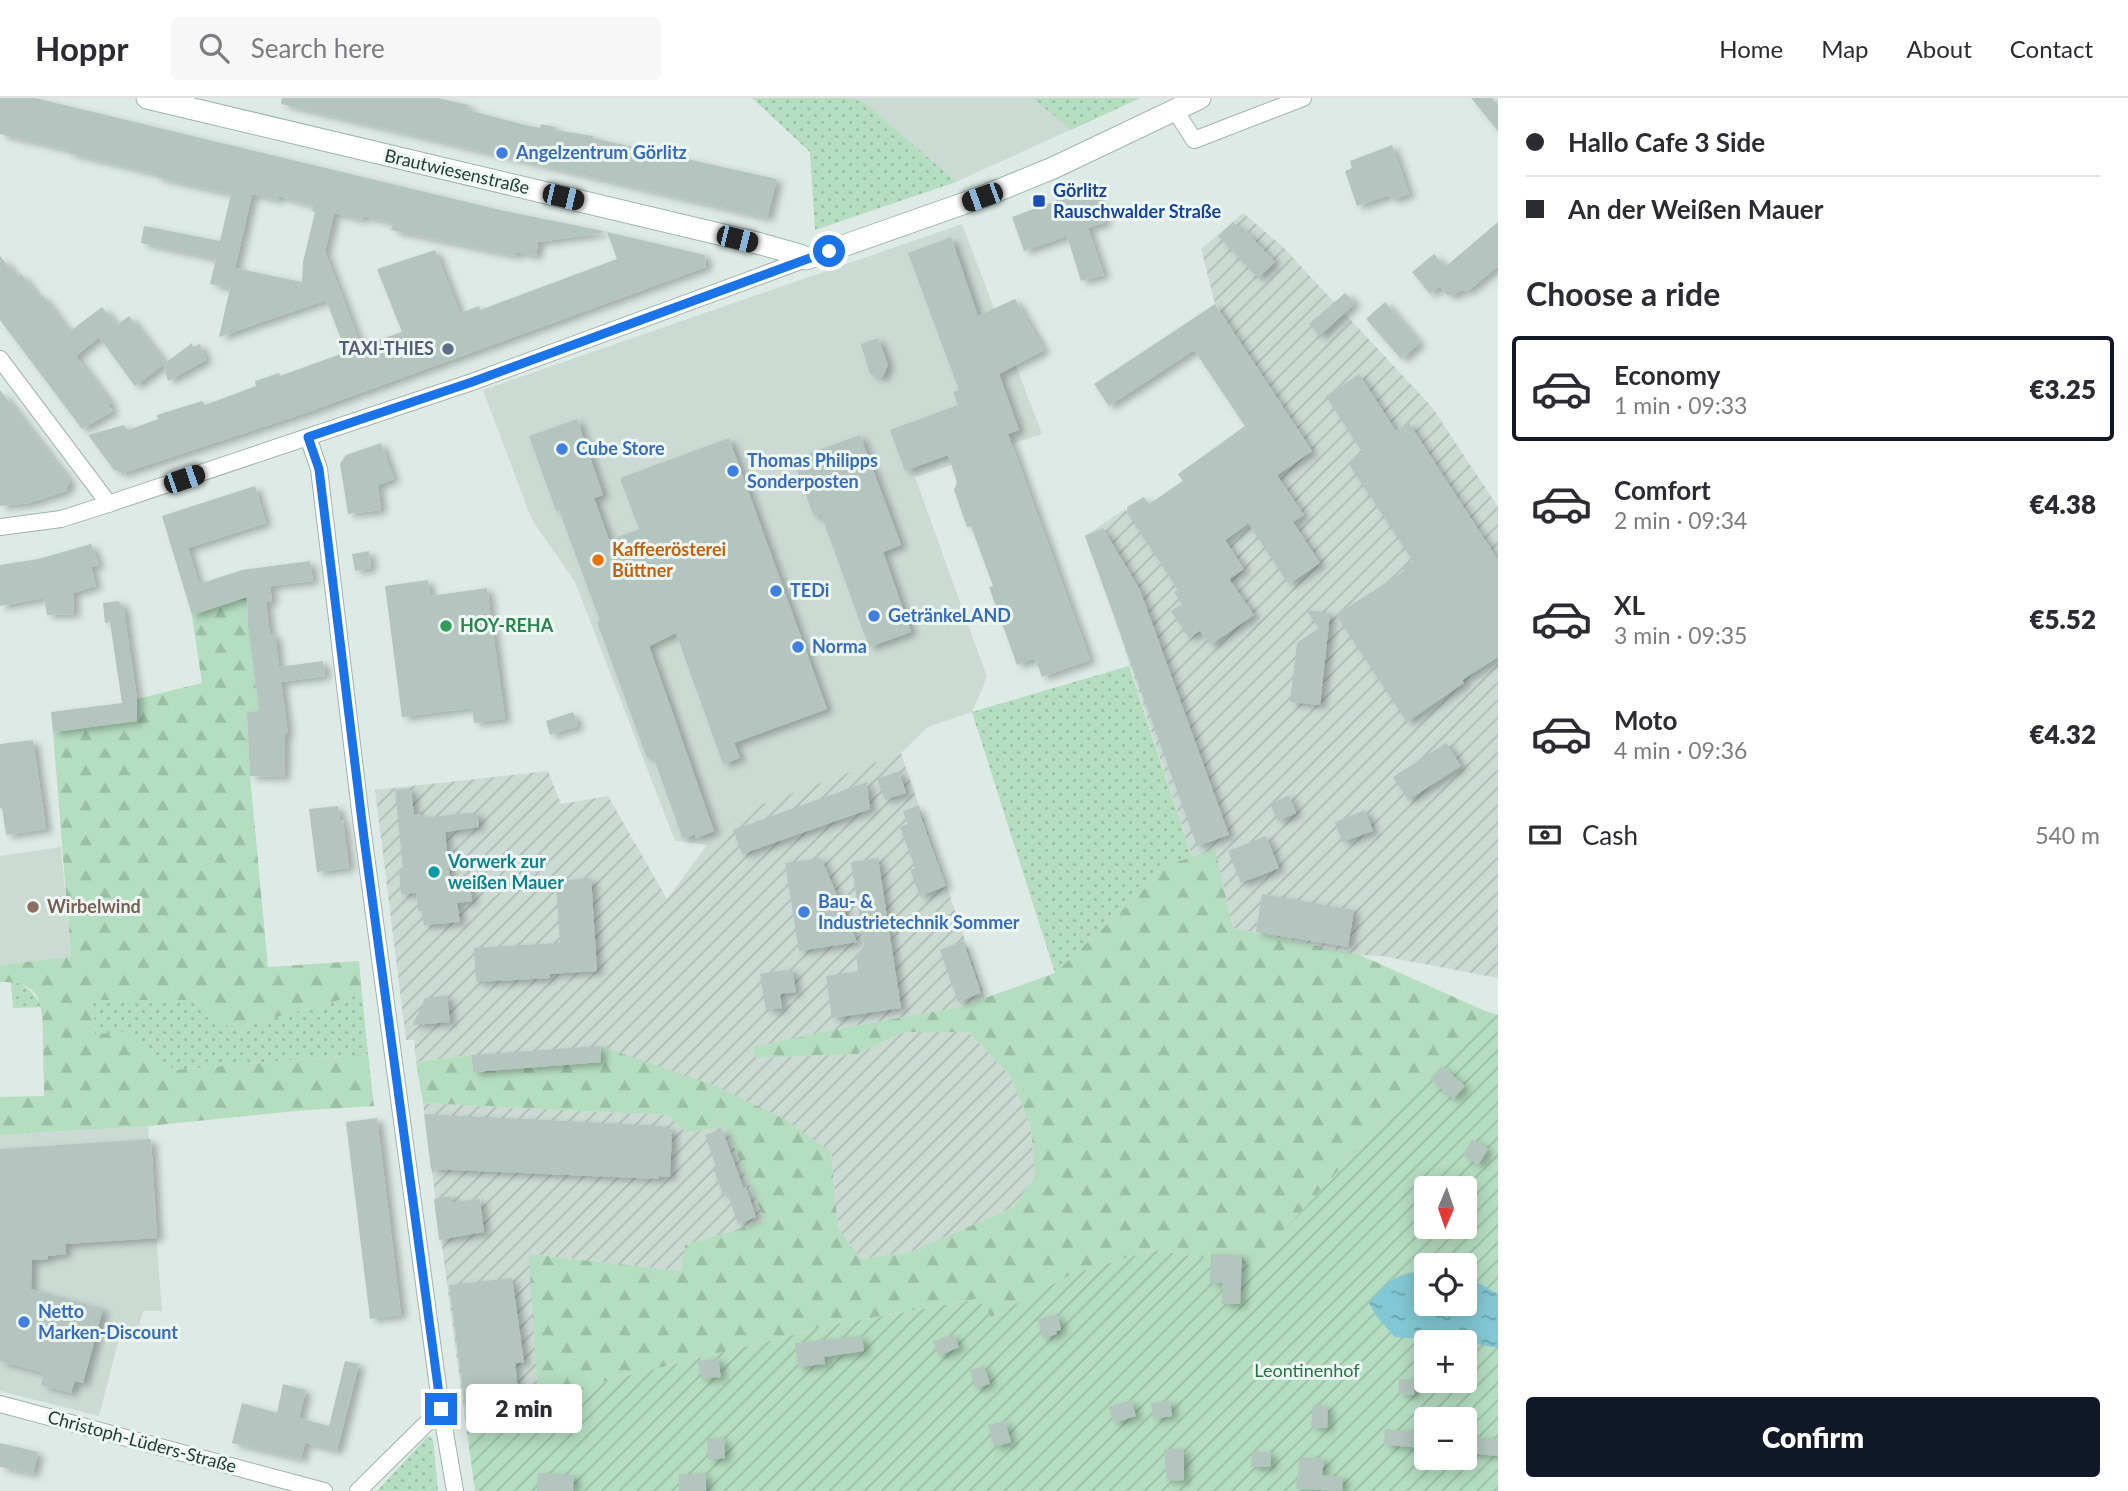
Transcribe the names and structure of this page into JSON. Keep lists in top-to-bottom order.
{
  "streets": {
    "main road": ["Brautwiesenstraße"],
    "street": ["Christoph-Lüders-Straße"]
  },
  "parks": ["Leontinenhof"],
  "places": {
    "other": [
      "Angelzentrum Görlitz",
      "TAXI-THIES",
      "Cube Store",
      "Thomas Philipps Sonderposten",
      "Kaffeerösterei Büttner",
      "TEDi",
      "GetränkeLAND",
      "HOY-REHA",
      "Norma",
      "Vorwerk zur weißen Mauer",
      "Wirbelwind",
      "Bau- & Industrietechnik Sommer",
      "Netto Marken-Discount"
    ],
    "transit": ["Görlitz Rauschwalder Straße"]
  },
  "north": "bottom",
  "page": {
    "header": "Hoppr",
    "search": "Search here",
    "nav": [
      "Home",
      "Map",
      "About",
      "Contact"
    ],
    "banner": ["Hallo Cafe 3 Side", "An der Weißen Mauer"],
    "heading": "Choose a ride",
    "list": [
      {
        "name": "Economy",
        "note": "1 min · 09:33",
        "value": "€3.25"
      },
      {
        "name": "Comfort",
        "note": "2 min · 09:34",
        "value": "€4.38"
      },
      {
        "name": "XL",
        "note": "3 min · 09:35",
        "value": "€5.52"
      },
      {
        "name": "Moto",
        "note": "4 min · 09:36",
        "value": "€4.32"
      }
    ],
    "pay": ["Cash", "540 m"],
    "map_buttons": ["+", "−"],
    "buttons": "Confirm",
    "bubble": "2 min"
  }
}
